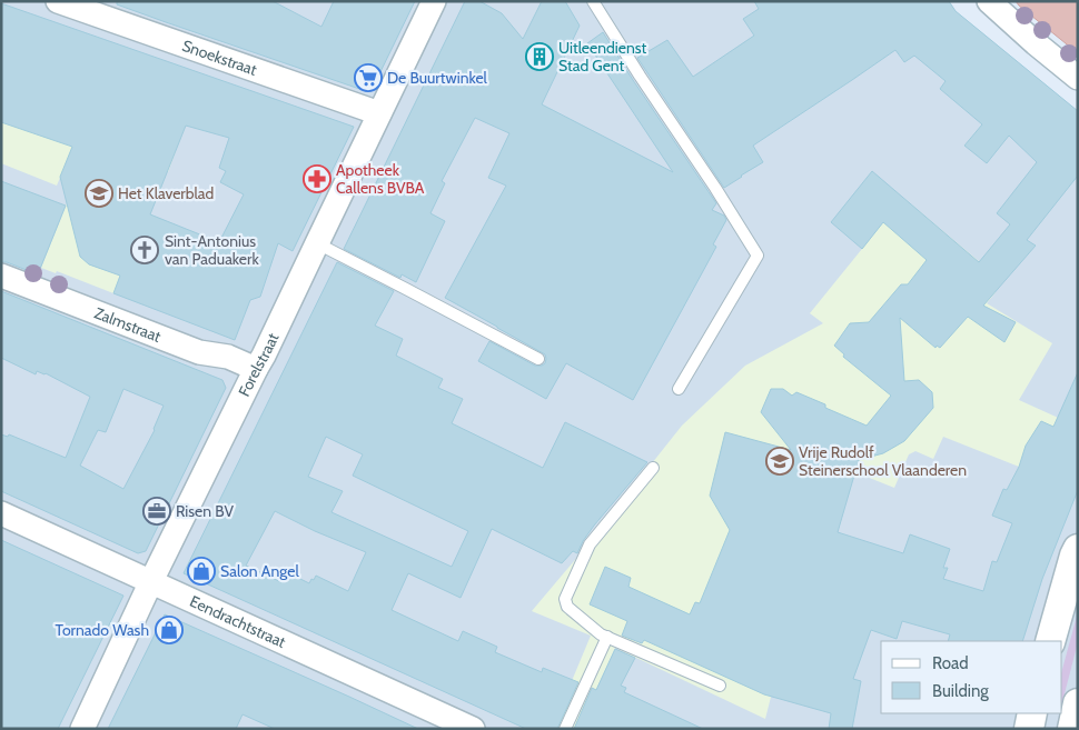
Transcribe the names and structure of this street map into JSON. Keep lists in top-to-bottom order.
{
  "streets": {
    "street": [
      "Snoekstraat",
      "Zalmstraat",
      "Forelstraat",
      "Eendrachtstraat"
    ]
  },
  "crossings": [
    ["Snoekstraat", "Forelstraat"],
    ["Zalmstraat", "Forelstraat"],
    ["Forelstraat", "Eendrachtstraat"]
  ],
  "places": {
    "building": ["Uitleendienst Stad Gent"],
    "supermarket": ["De Buurtwinkel"],
    "pharmacy": ["Apotheek Callens BVBA"],
    "school or university": ["Het Klaverblad", "Vrije Rudolf Steinerschool Vlaanderen"],
    "church": ["Sint-Antonius van Paduakerk"],
    "office": ["Risen BV"],
    "shop": ["Salon Angel", "Tornado Wash"]
  },
  "legend": ["Road", "Building"]
}
